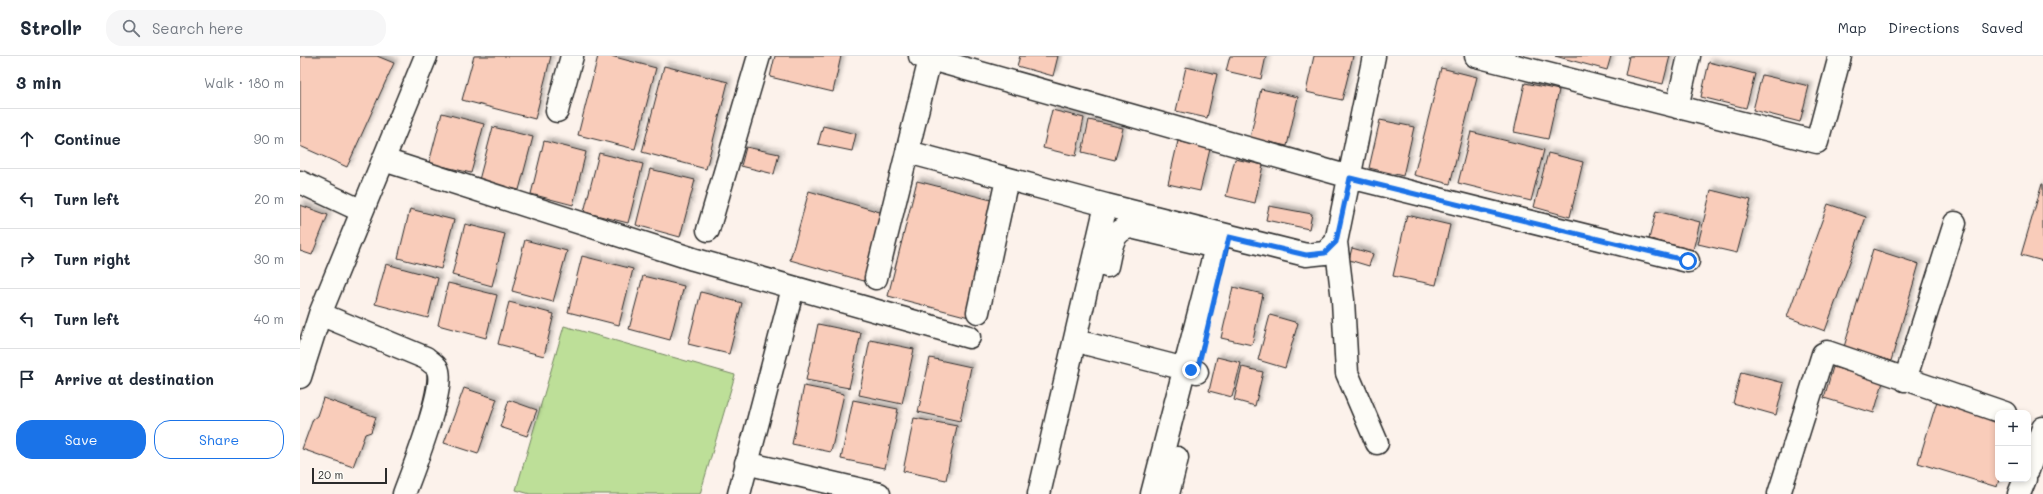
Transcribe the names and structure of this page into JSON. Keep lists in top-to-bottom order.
{
  "scale_bar": "20 m",
  "page": {
    "header": "Strollr",
    "search": "Search here",
    "nav": ["Map", "Directions", "Saved"],
    "heading": ["3 min", "Walk · 180 m"],
    "list": [
      ["Continue", "90 m"],
      ["Turn left", "20 m"],
      ["Turn right", "30 m"],
      ["Turn left", "40 m"],
      "Arrive at destination"
    ],
    "buttons": ["Save", "Share"],
    "map_buttons": ["+", "−"],
    "scale": "20 m"
  }
}
